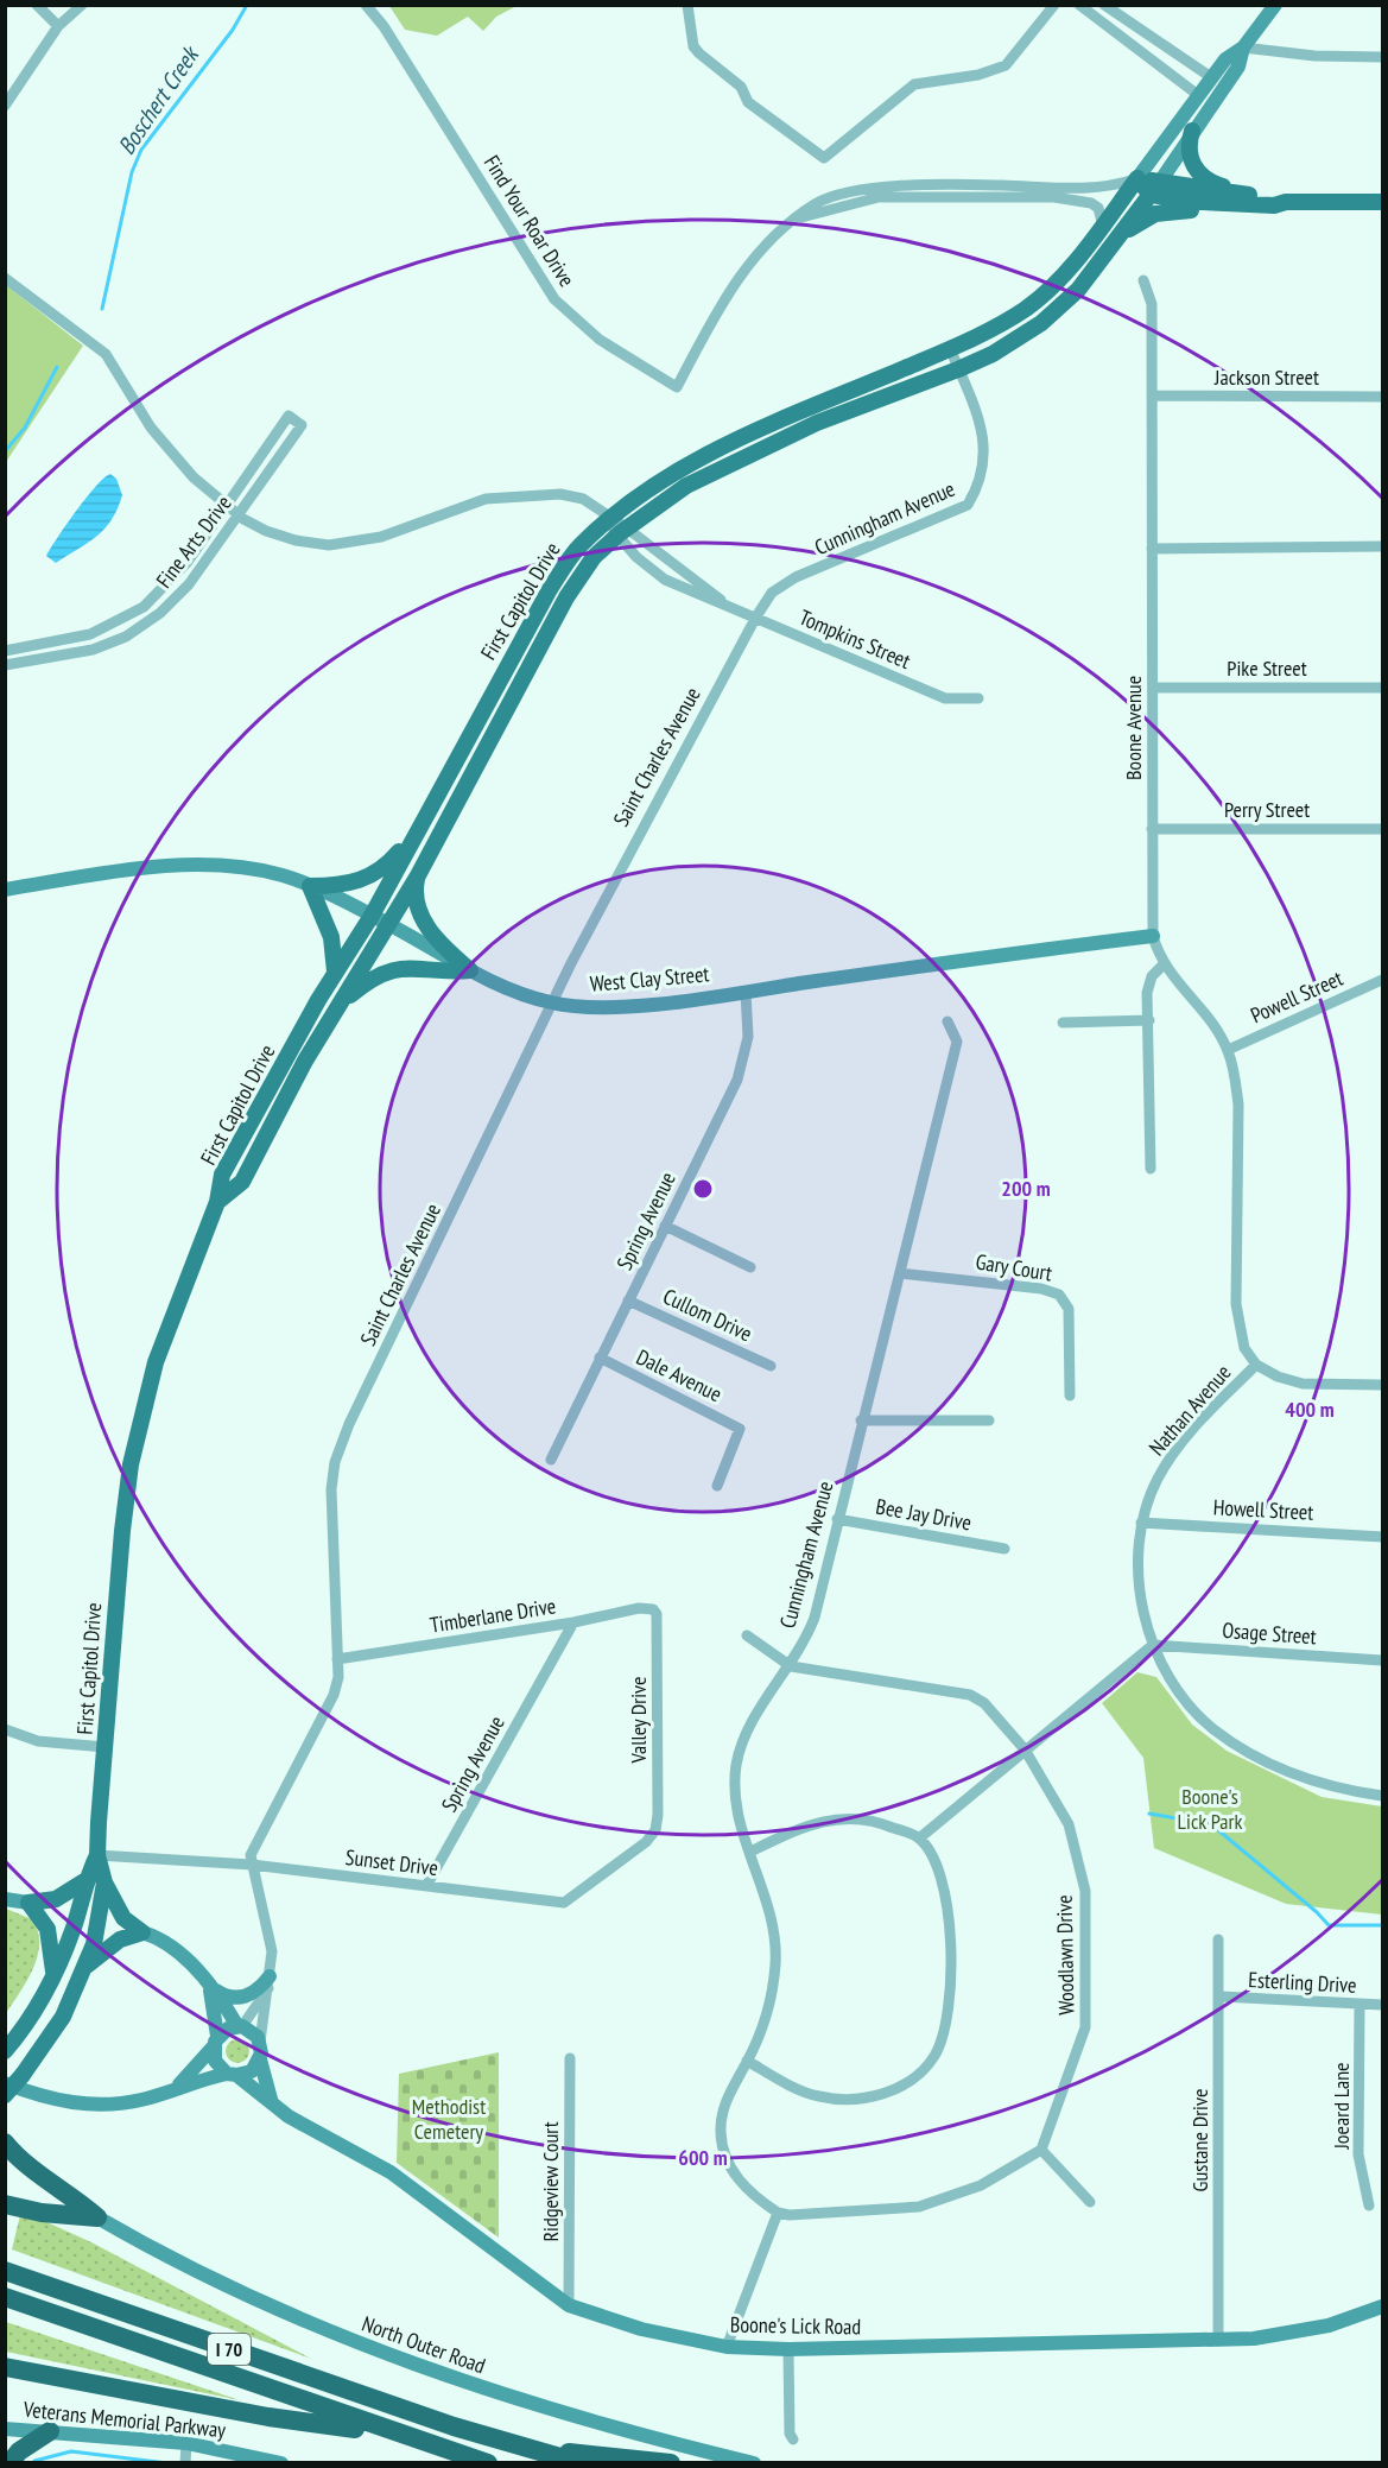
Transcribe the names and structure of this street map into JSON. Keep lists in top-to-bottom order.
{
  "streets": {
    "highway": ["I 70"],
    "main road": ["First Capitol Drive"],
    "street": [
      "Find Your Roar Drive",
      "Jackson Street",
      "Cunningham Avenue",
      "Fine Arts Drive",
      "Tompkins Street",
      "Pike Street",
      "Boone Avenue",
      "Saint Charles Avenue",
      "Perry Street",
      "West Clay Street",
      "Powell Street",
      "Spring Avenue",
      "Gary Court",
      "Cullom Drive",
      "Dale Avenue",
      "Nathan Avenue",
      "Howell Street",
      "Bee Jay Drive",
      "Timberlane Drive",
      "Osage Street",
      "Valley Drive",
      "Sunset Drive",
      "Woodlawn Drive",
      "Esterling Drive",
      "Joeard Lane",
      "Gustane Drive",
      "Ridgeview Court",
      "Boone's Lick Road",
      "North Outer Road",
      "Veterans Memorial Parkway"
    ]
  },
  "crossings": [
    ["Find Your Roar Drive", "First Capitol Drive"],
    ["Jackson Street", "Boone Avenue"],
    ["Cunningham Avenue", "First Capitol Drive"],
    ["Cunningham Avenue", "Tompkins Street"],
    ["Cunningham Avenue", "Saint Charles Avenue"],
    ["Cunningham Avenue", "Gary Court"],
    ["Cunningham Avenue", "Bee Jay Drive"],
    ["Cunningham Avenue", "Woodlawn Drive"],
    ["First Capitol Drive", "Tompkins Street"],
    ["First Capitol Drive", "West Clay Street"],
    ["First Capitol Drive", "Sunset Drive"],
    ["Tompkins Street", "Saint Charles Avenue"],
    ["Pike Street", "Boone Avenue"],
    ["Boone Avenue", "Perry Street"],
    ["Boone Avenue", "West Clay Street"],
    ["Boone Avenue", "Nathan Avenue"],
    ["Saint Charles Avenue", "West Clay Street"],
    ["Saint Charles Avenue", "Timberlane Drive"],
    ["Saint Charles Avenue", "Sunset Drive"],
    ["Saint Charles Avenue", "Boone's Lick Road"],
    ["West Clay Street", "Spring Avenue"],
    ["Powell Street", "Nathan Avenue"],
    ["Spring Avenue", "Cullom Drive"],
    ["Spring Avenue", "Dale Avenue"],
    ["Spring Avenue", "Timberlane Drive"],
    ["Spring Avenue", "Sunset Drive"],
    ["Nathan Avenue", "Howell Street"],
    ["Nathan Avenue", "Osage Street"],
    ["Timberlane Drive", "Valley Drive"],
    ["Valley Drive", "Sunset Drive"],
    ["Esterling Drive", "Joeard Lane"],
    ["Esterling Drive", "Gustane Drive"],
    ["Gustane Drive", "Boone's Lick Road"],
    ["Ridgeview Court", "Boone's Lick Road"]
  ],
  "water": ["Boschert Creek"],
  "parks": ["Boone's Lick Park", "Methodist Cemetery"],
  "rings": ["200 m", "400 m", "600 m"]
}
